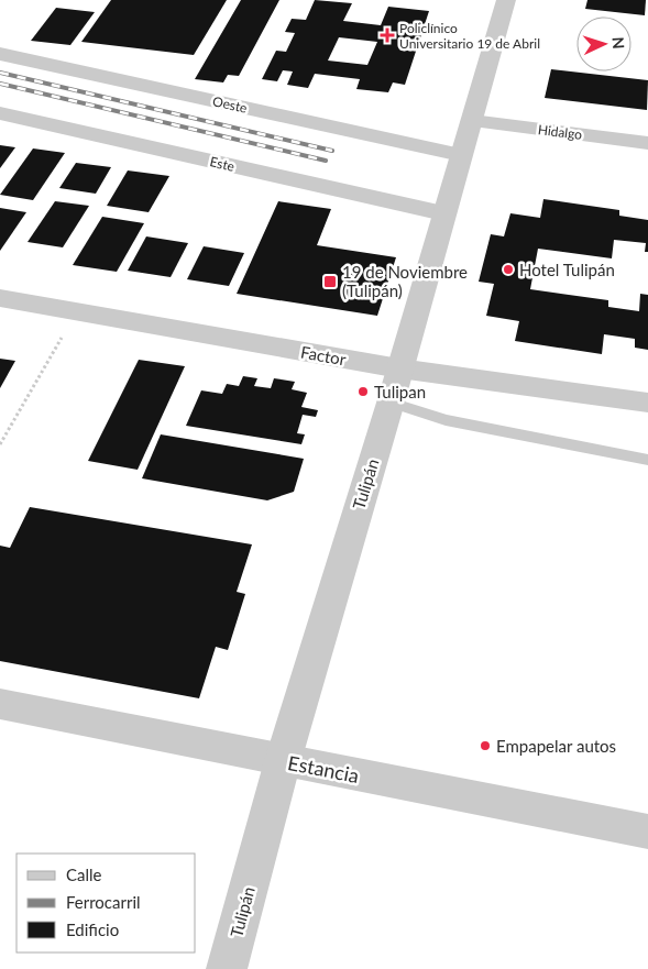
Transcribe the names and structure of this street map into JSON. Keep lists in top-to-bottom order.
{
  "streets": {
    "street": [
      "Oeste",
      "Hidalgo",
      "Este",
      "Factor",
      "Tulipán",
      "Estancia"
    ]
  },
  "crossings": [
    ["Oeste", "Tulipán"],
    ["Hidalgo", "Tulipán"],
    ["Este", "Tulipán"],
    ["Factor", "Tulipán"],
    ["Tulipán", "Estancia"]
  ],
  "places": {
    "health": ["Policlínico Universitario 19 de Abril"],
    "other": ["Hotel Tulipán", "Tulipan", "Empapelar autos"],
    "transit": ["19 de Noviembre (Tulipán)"]
  },
  "legend": ["Calle", "Ferrocarril", "Edificio"],
  "north": "right"
}
